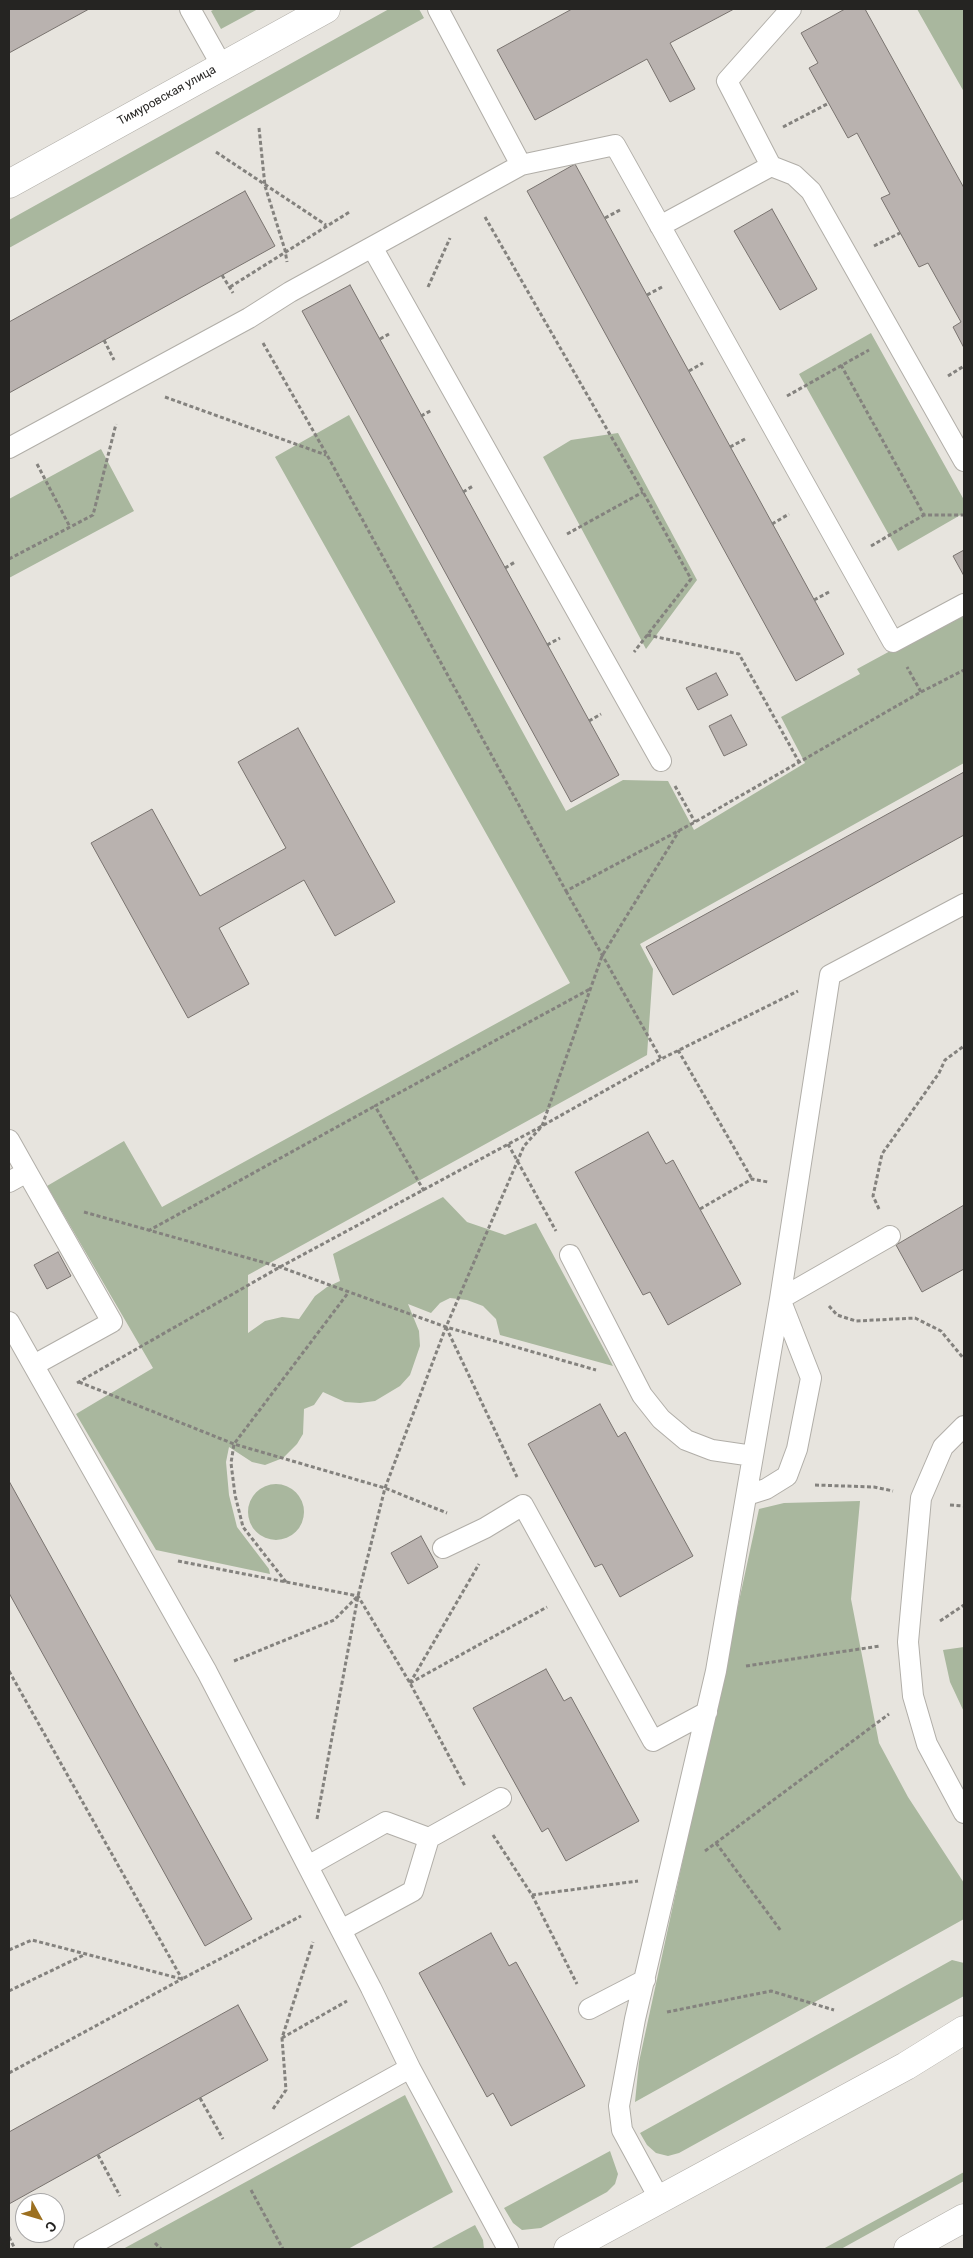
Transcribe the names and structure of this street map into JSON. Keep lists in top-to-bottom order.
{
  "streets": {
    "street": ["Тимуровская улица"]
  },
  "north": "bottom right"
}
